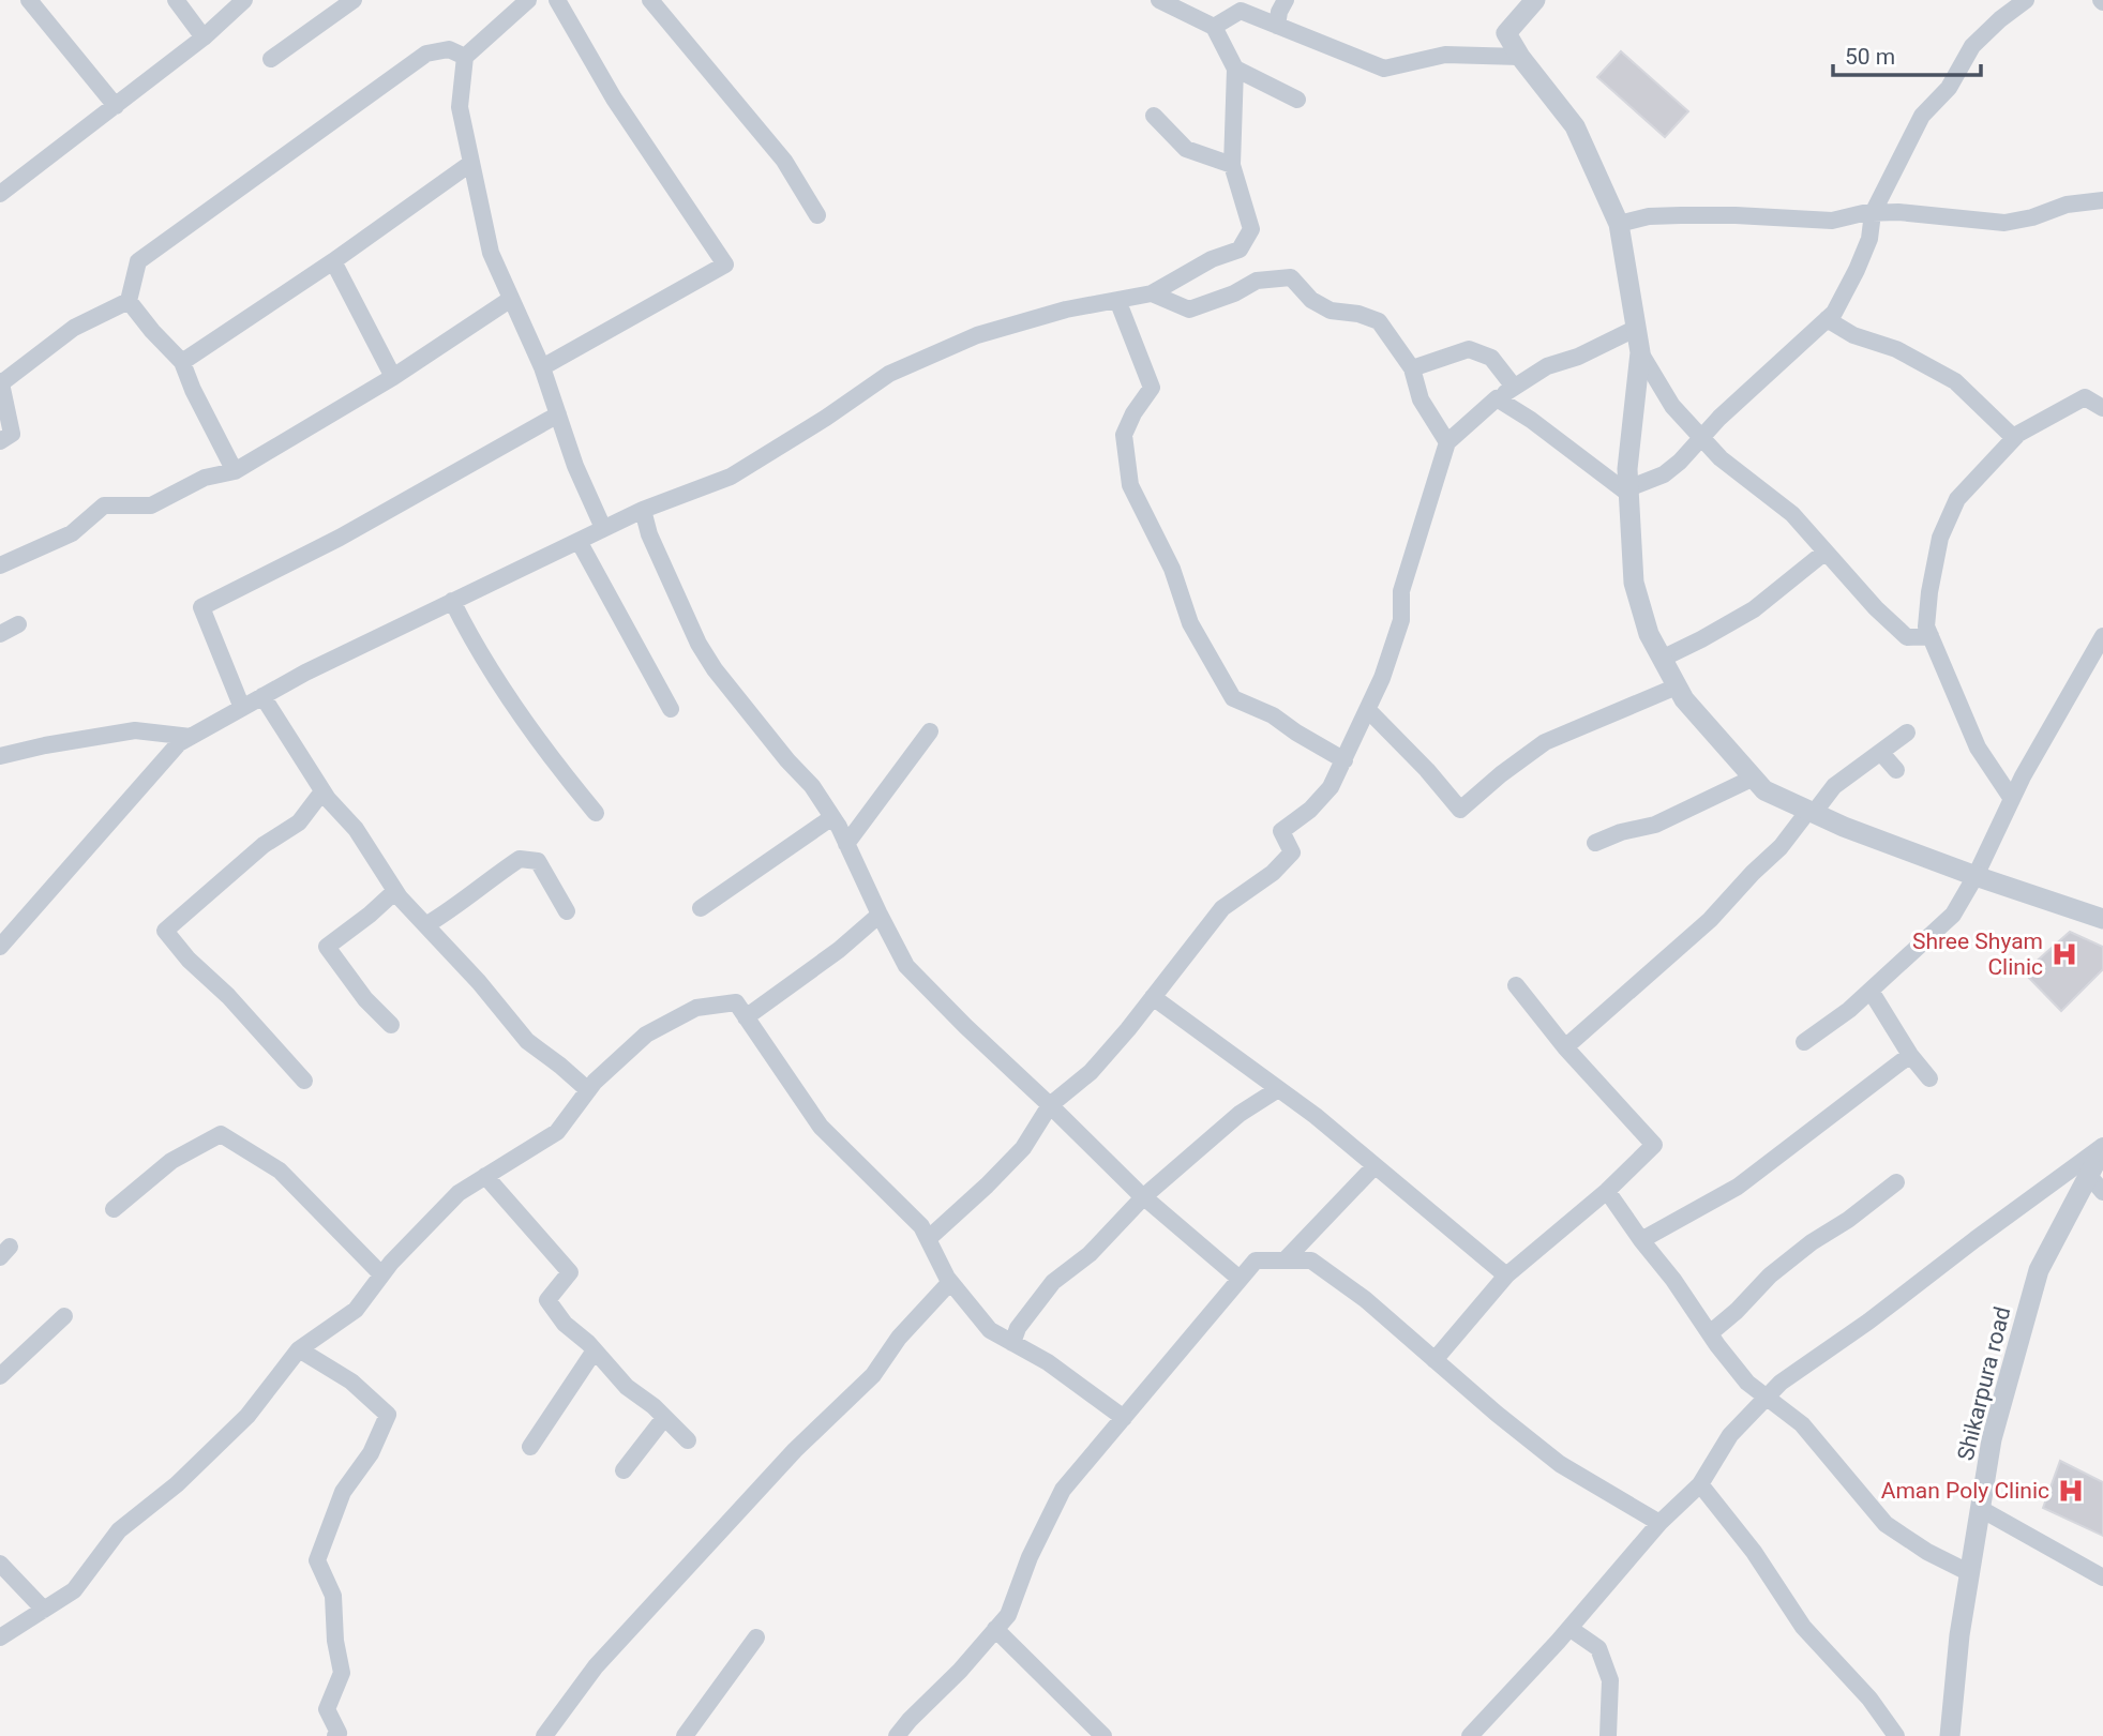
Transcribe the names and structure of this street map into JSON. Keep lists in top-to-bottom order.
{
  "streets": {
    "street": ["Shikarpura road"]
  },
  "places": {
    "hospital": ["Shree Shyam Clinic", "Aman Poly Clinic"]
  },
  "scale_bar": "50 m"
}
